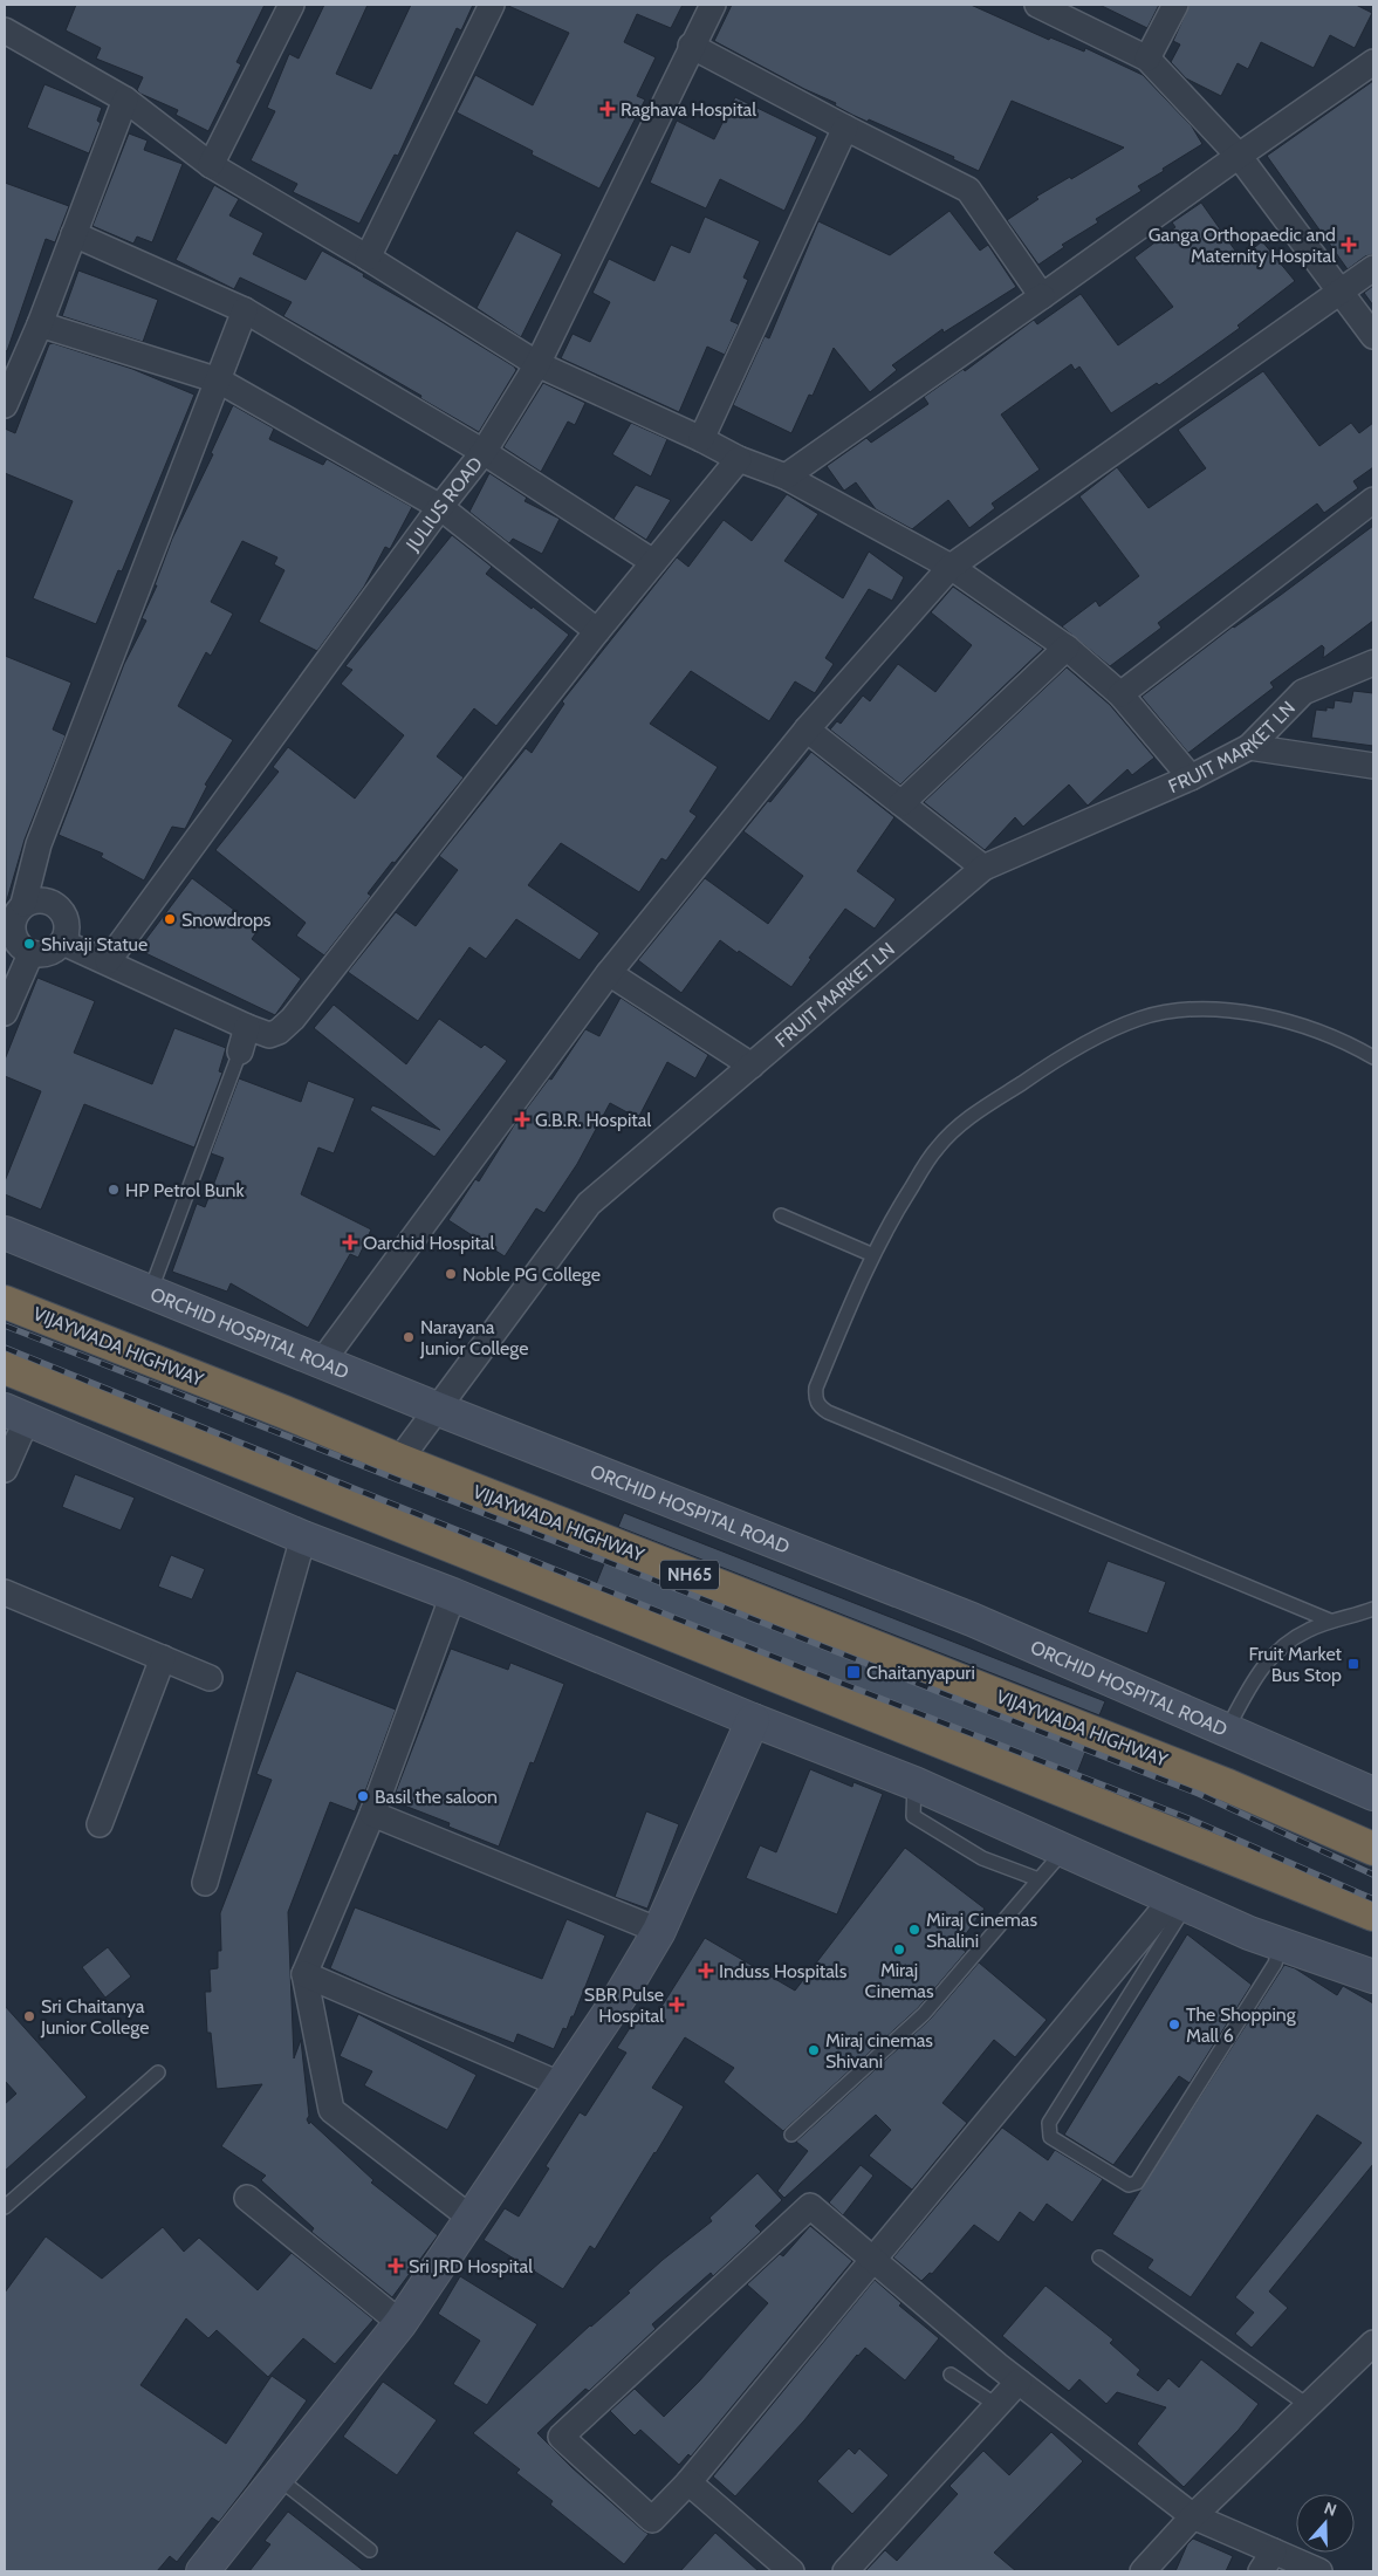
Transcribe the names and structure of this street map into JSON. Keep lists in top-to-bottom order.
{
  "streets": {
    "highway": ["VIJAYWADA HIGHWAY", "NH65"],
    "street": ["JULIUS ROAD", "FRUIT MARKET LN", "ORCHID HOSPITAL ROAD"]
  },
  "crossings": [
    ["FRUIT MARKET LN", "ORCHID HOSPITAL ROAD"],
    ["FRUIT MARKET LN", "VIJAYWADA HIGHWAY"]
  ],
  "places": {
    "health": [
      "Raghava Hospital",
      "Ganga Orthopaedic and Maternity Hospital",
      "G.B.R. Hospital",
      "Oarchid Hospital",
      "Induss Hospitals",
      "SBR Pulse Hospital",
      "Sri JRD Hospital"
    ],
    "other": [
      "Snowdrops",
      "Shivaji Statue",
      "HP Petrol Bunk",
      "Noble PG College",
      "Narayana Junior College",
      "Basil the saloon",
      "Miraj Cinemas Shalini",
      "Miraj Cinemas",
      "Sri Chaitanya Junior College",
      "The Shopping Mall 6",
      "Miraj cinemas Shivani"
    ],
    "transit": ["Fruit Market Bus Stop", "Chaitanyapuri"]
  },
  "north": "top"
}
